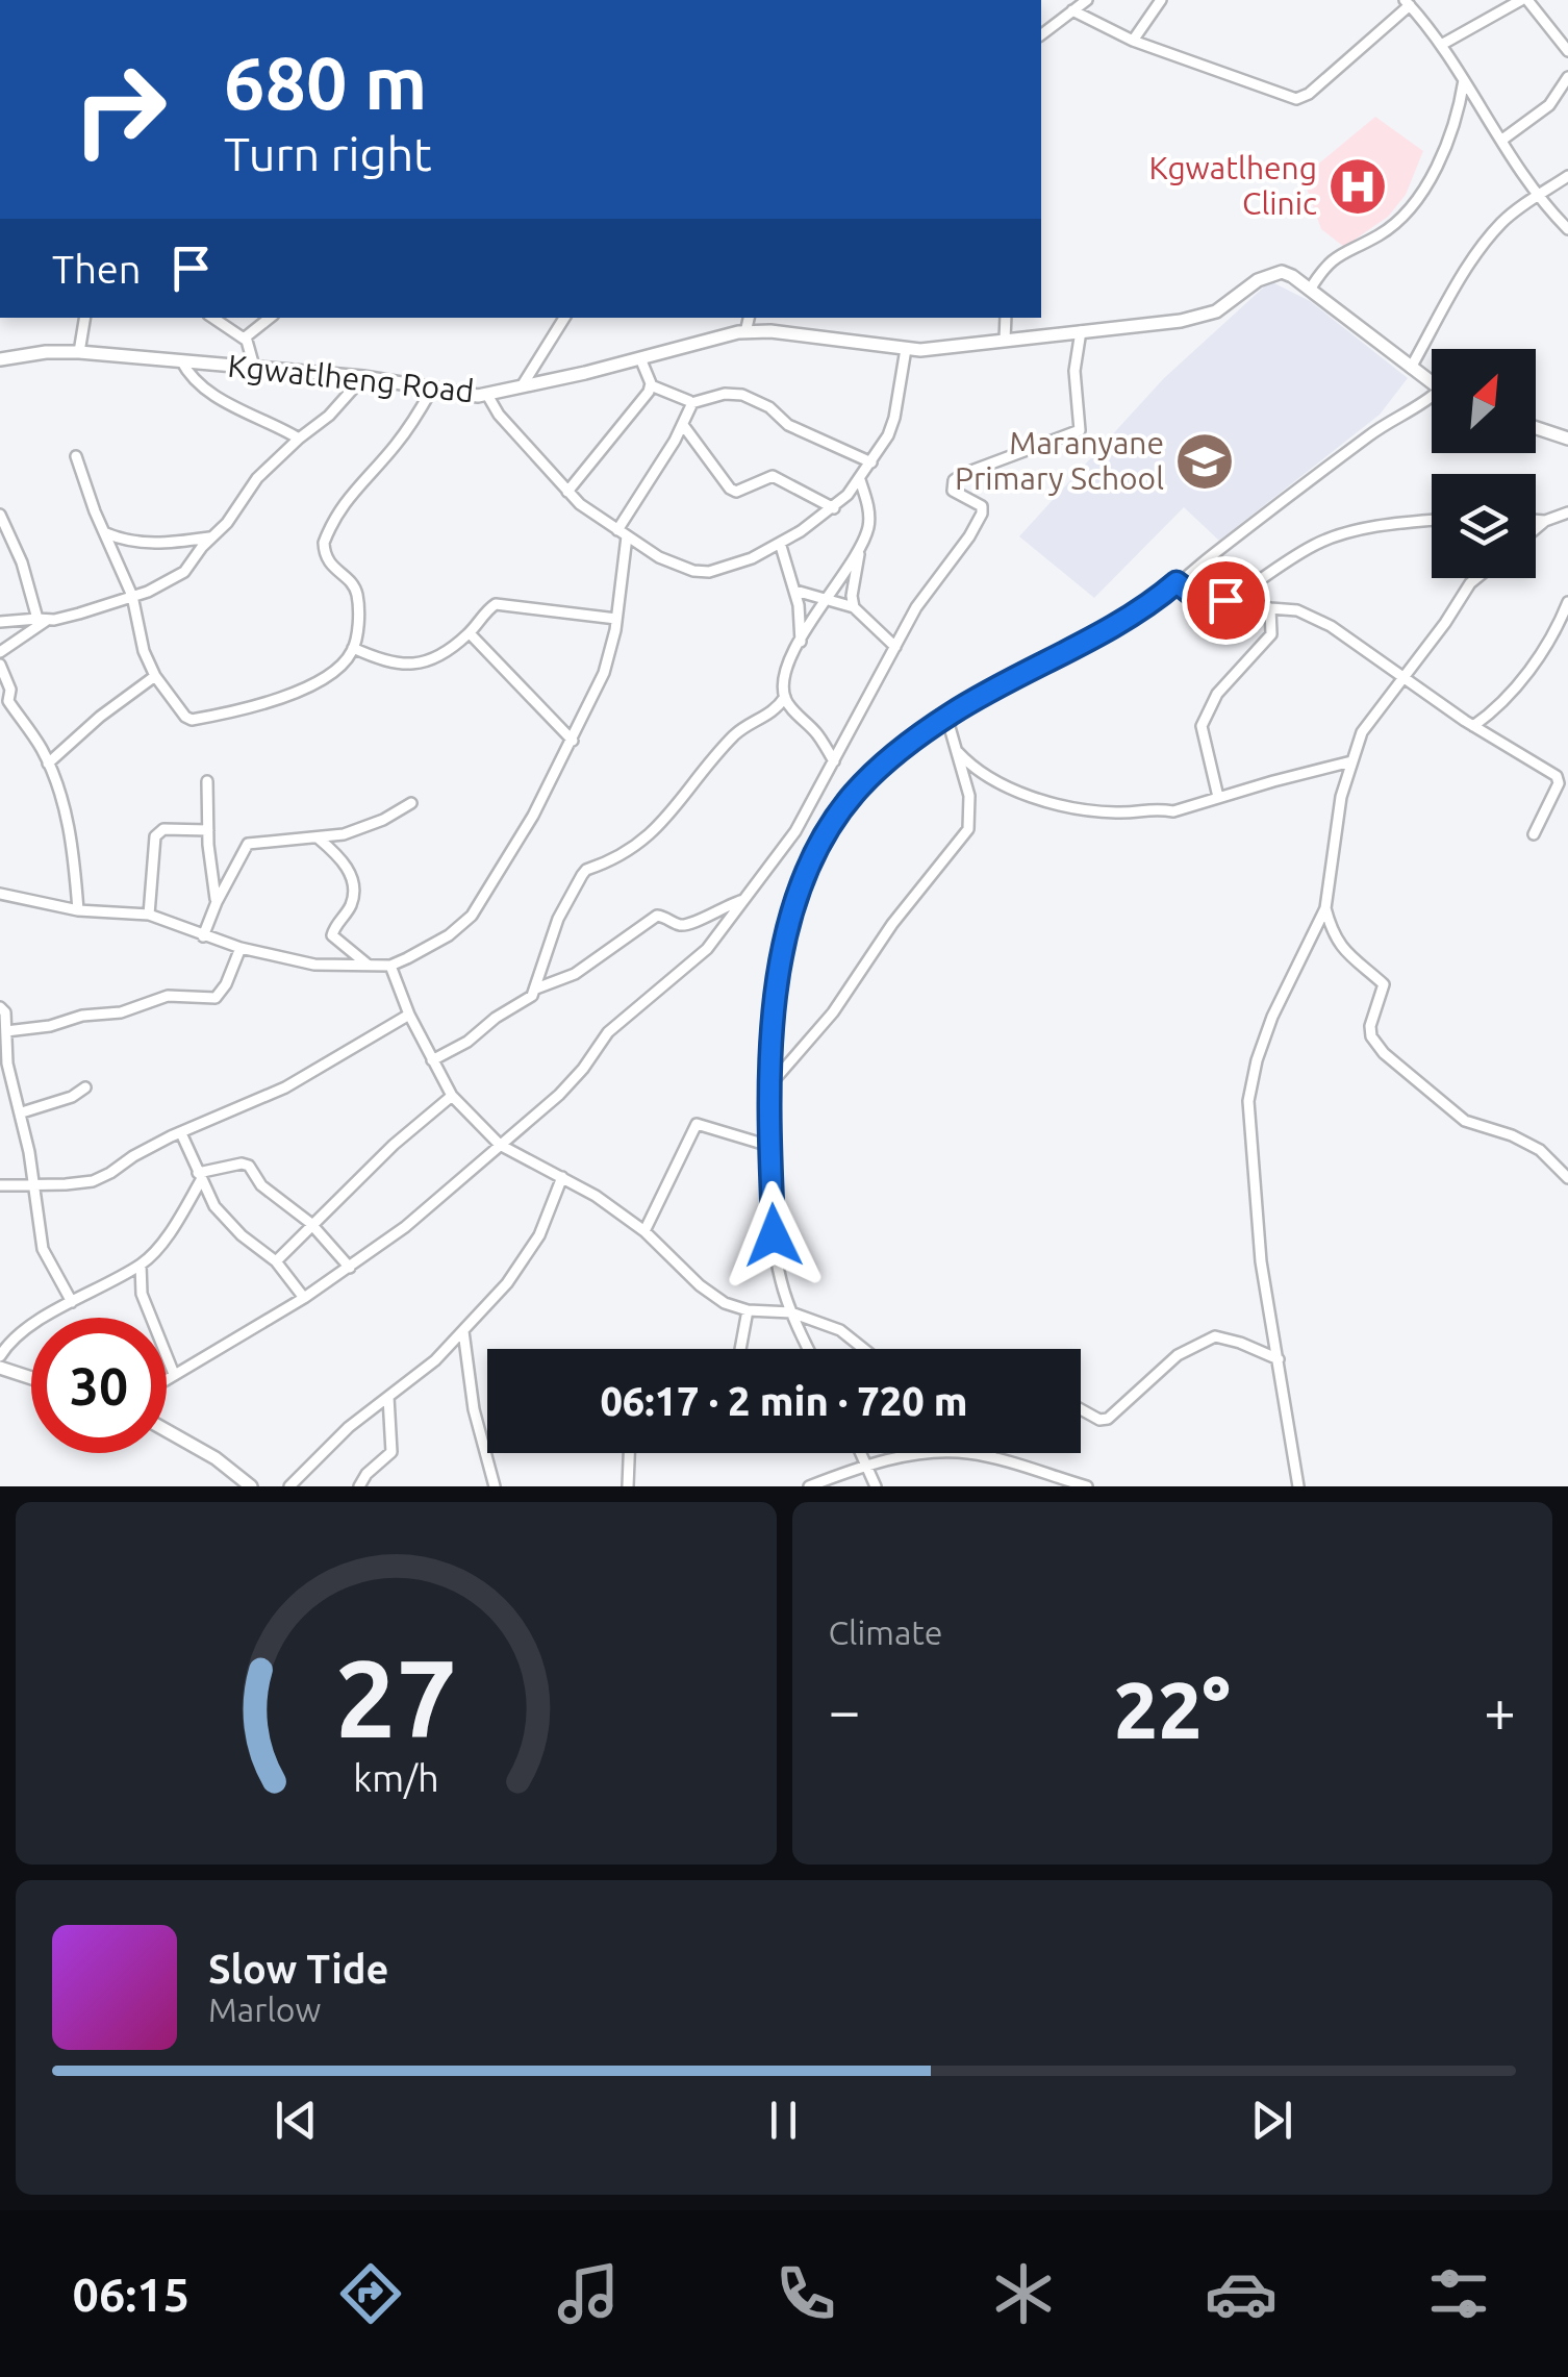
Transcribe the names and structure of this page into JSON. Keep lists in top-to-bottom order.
{
  "streets": {
    "street": ["Kgwatlheng Road"]
  },
  "places": {
    "hospital": ["Kgwatlheng Clinic"],
    "school or university": ["Maranyane Primary School"]
  },
  "north": "top right",
  "page": {
    "turn": ["680 m", "Turn right"],
    "then": "Then",
    "limit": "30",
    "trip": "06:17 · 2 min · 720 m",
    "tile": "Climate",
    "heat": ["−", "22°", "+"],
    "song": ["Slow Tide", "Marlow"],
    "tabs": "06:15",
    "gauge": ["27", "km/h"]
  }
}
